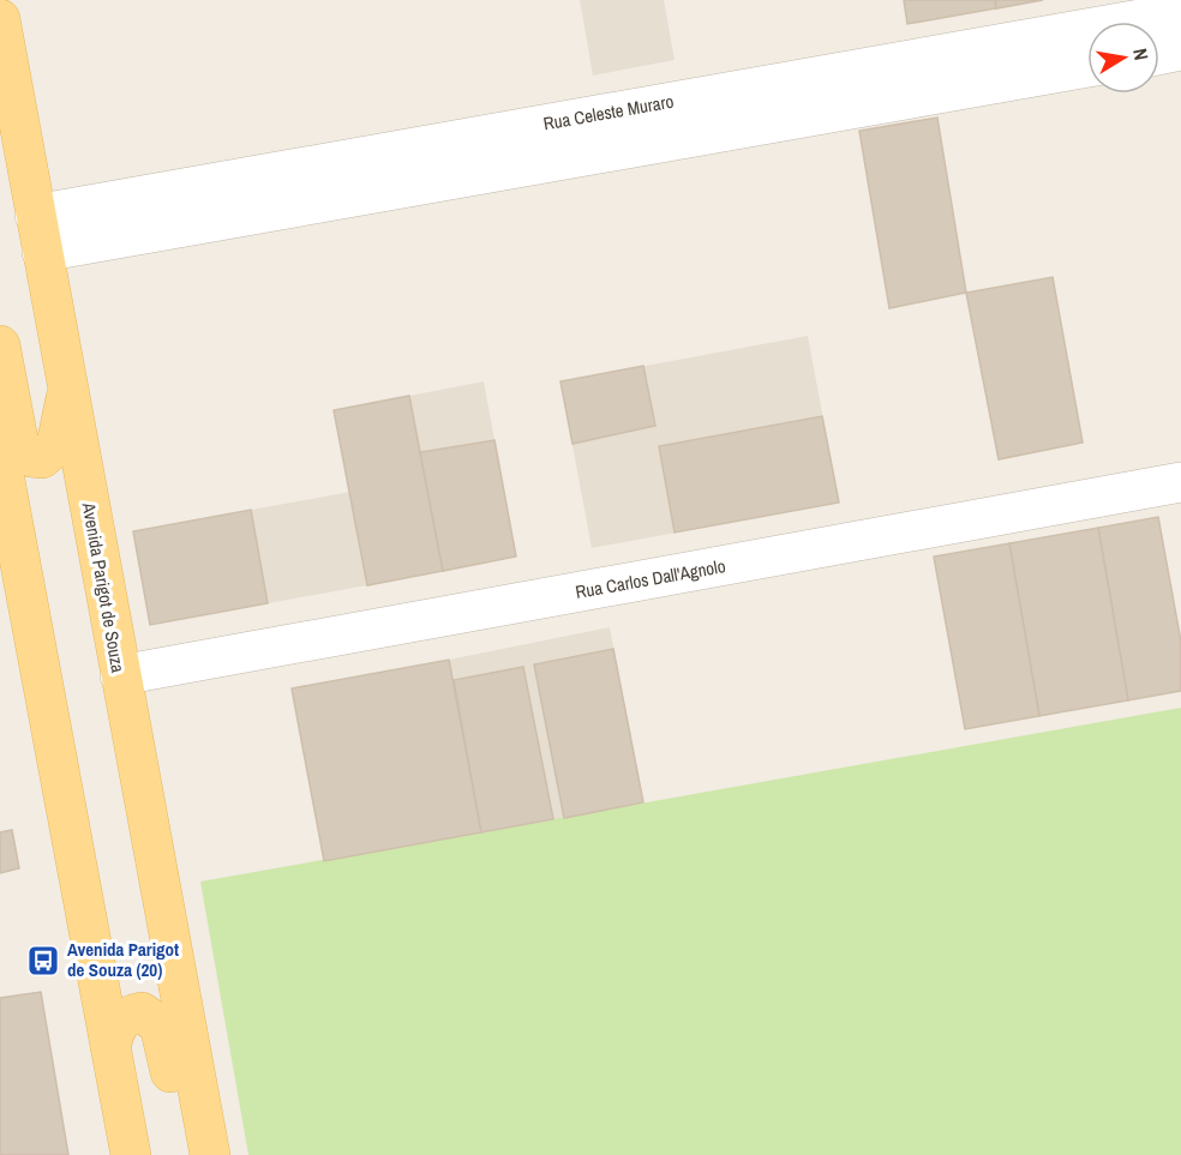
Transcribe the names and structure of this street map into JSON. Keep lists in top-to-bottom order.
{
  "streets": {
    "main road": ["Avenida Parigot de Souza"],
    "street": ["Rua Celeste Muraro", "Rua Carlos Dall'Agnolo"]
  },
  "crossings": [
    ["Rua Celeste Muraro", "Avenida Parigot de Souza"],
    ["Rua Carlos Dall'Agnolo", "Avenida Parigot de Souza"]
  ],
  "places": {
    "bus stop": ["Avenida Parigot de Souza (20)"]
  },
  "north": "right"
}
